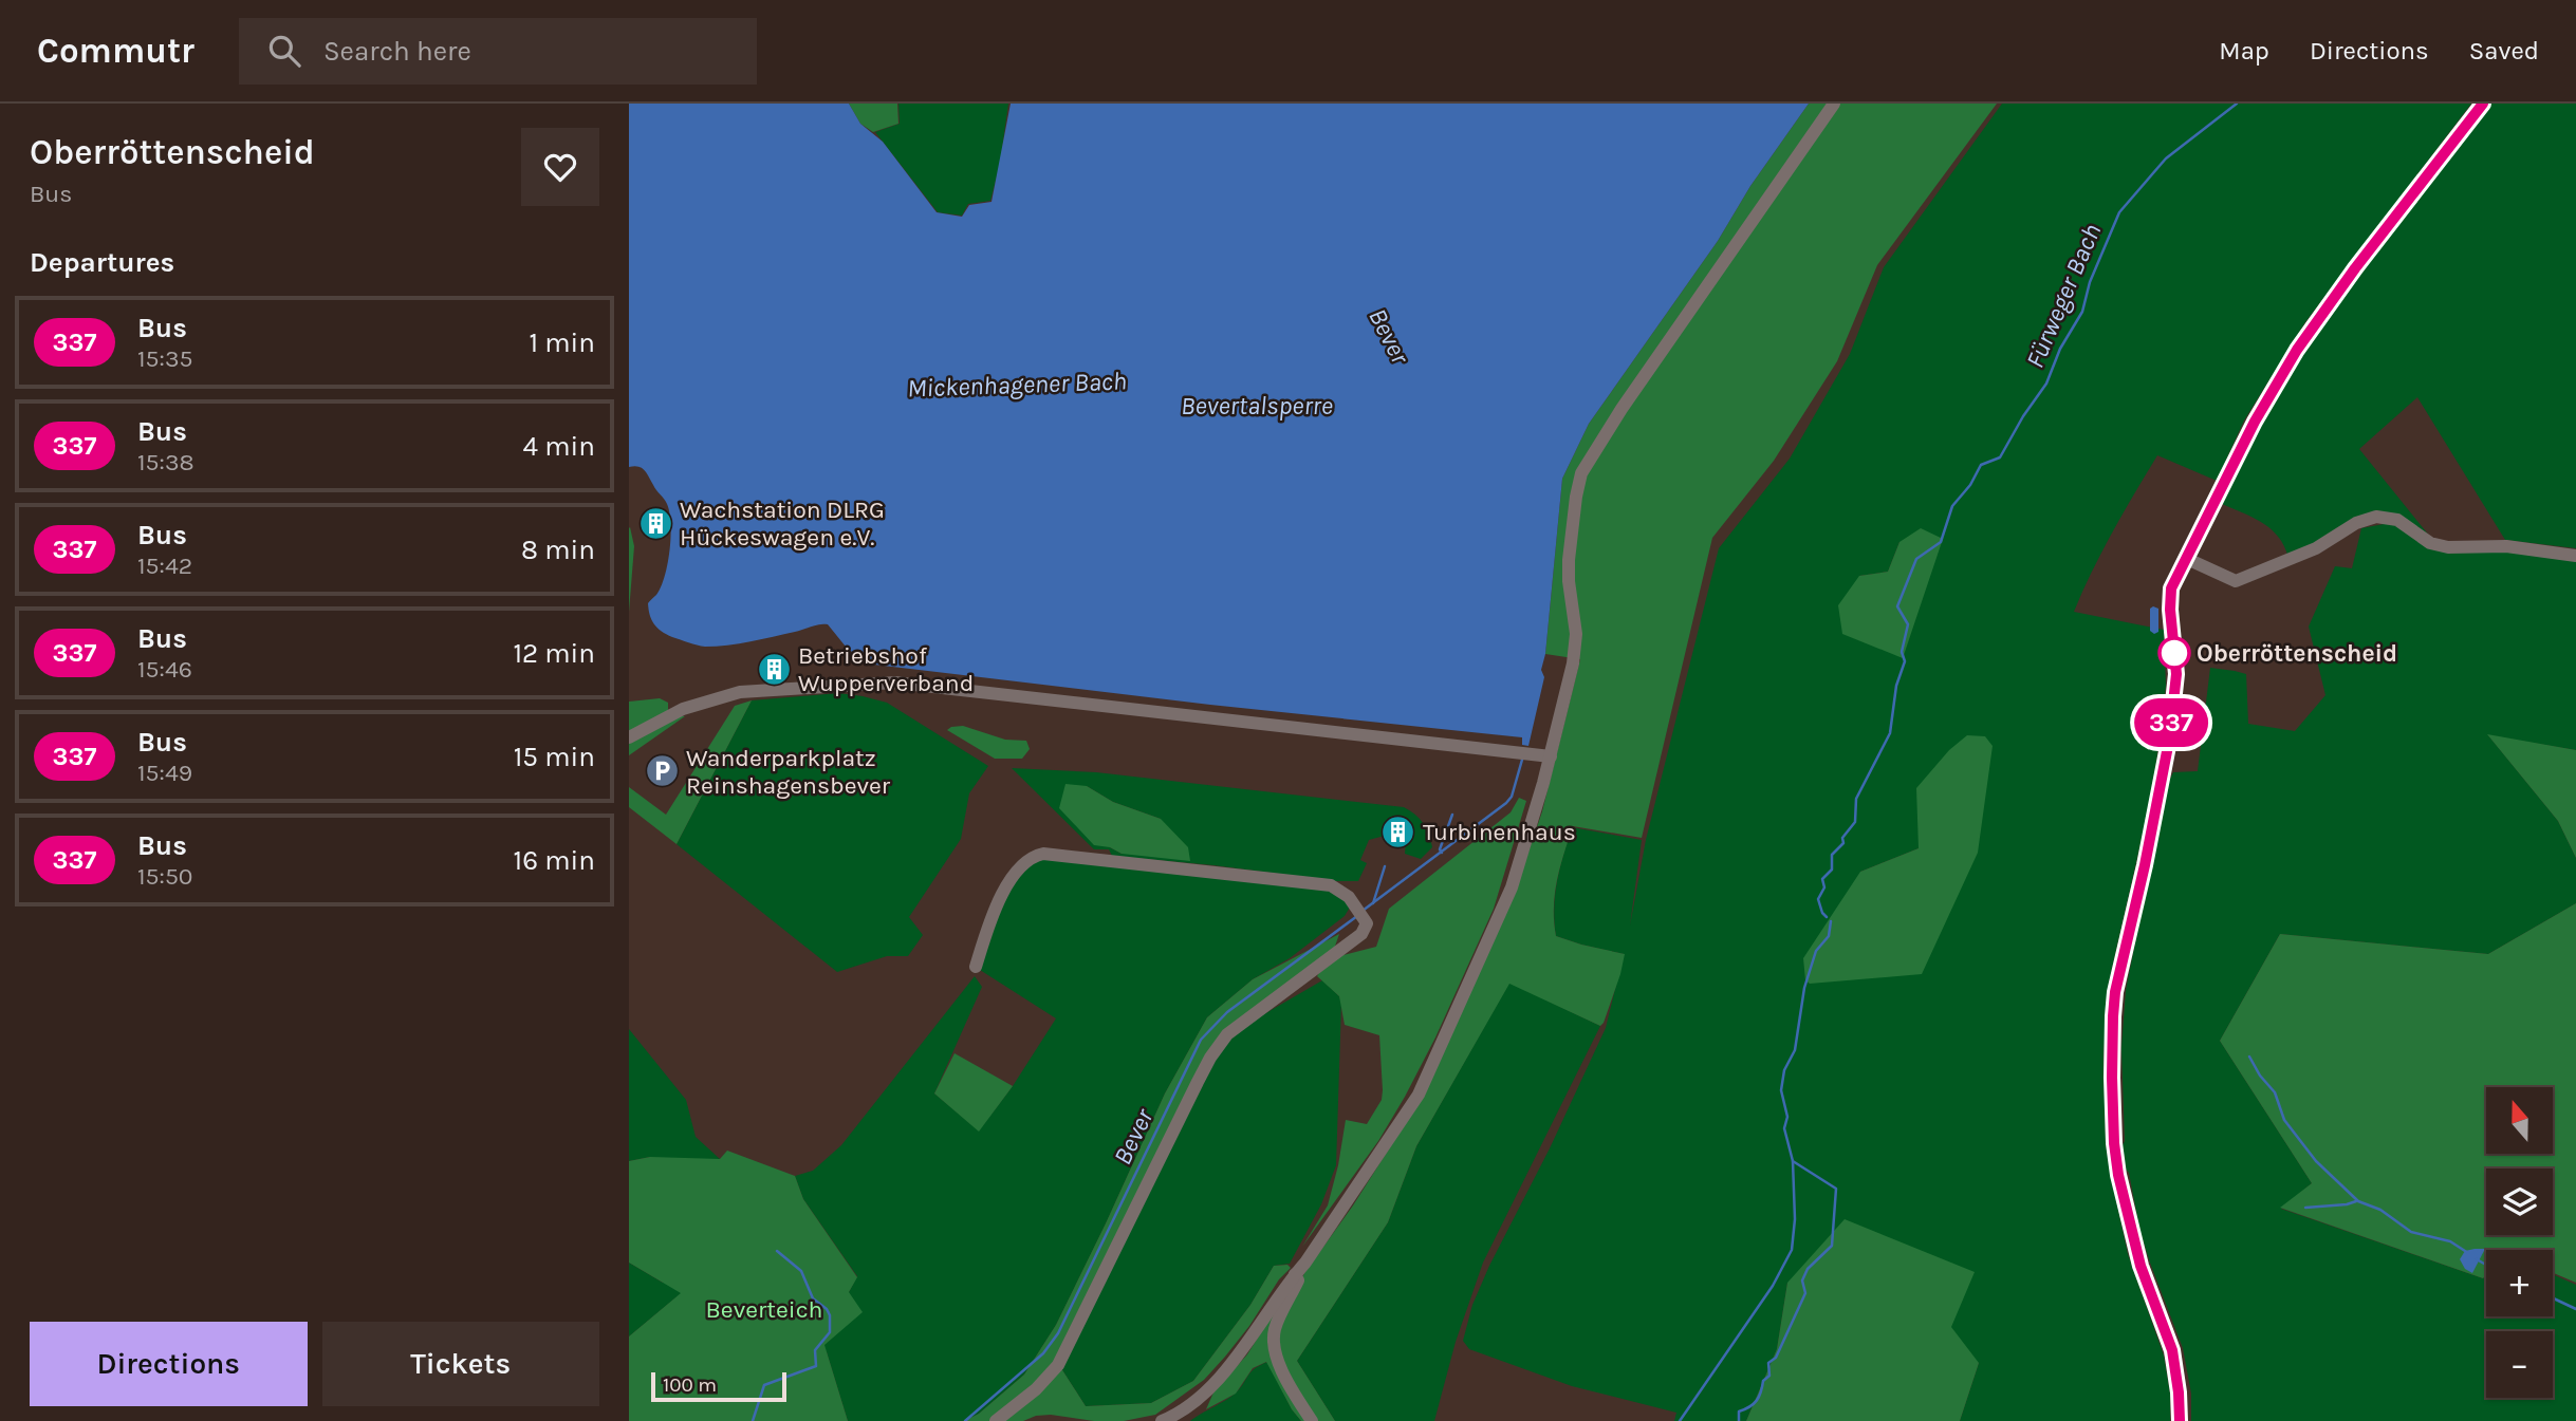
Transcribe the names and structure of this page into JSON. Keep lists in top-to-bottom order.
{
  "water": [
    "Fürweger Bach",
    "Bever",
    "Mickenhagener Bach",
    "Bevertalsperre"
  ],
  "parks": ["Beverteich"],
  "places": {
    "building": ["Wachstation DLRG Hückeswagen e.V.", "Betriebshof Wupperverband", "Turbinenhaus"],
    "other": ["Oberröttenscheid"],
    "parking": ["Wanderparkplatz Reinshagensbever"]
  },
  "lines": ["bus line 337"],
  "scale_bar": "100 m",
  "north": "top",
  "page": {
    "header": "Commutr",
    "search": "Search here",
    "nav": ["Map", "Directions", "Saved"],
    "heading": [
      ["Oberröttenscheid", "Bus"],
      "Departures"
    ],
    "on_map": "337",
    "list": [
      {
        "mark": "337",
        "name": "Bus",
        "note": "15:35",
        "value": "1 min"
      },
      {
        "mark": "337",
        "name": "Bus",
        "note": "15:38",
        "value": "4 min"
      },
      {
        "mark": "337",
        "name": "Bus",
        "note": "15:42",
        "value": "8 min"
      },
      {
        "mark": "337",
        "name": "Bus",
        "note": "15:46",
        "value": "12 min"
      },
      {
        "mark": "337",
        "name": "Bus",
        "note": "15:49",
        "value": "15 min"
      },
      {
        "mark": "337",
        "name": "Bus",
        "note": "15:50",
        "value": "16 min"
      }
    ],
    "map_buttons": ["+", "−"],
    "buttons": ["Directions", "Tickets"],
    "scale": "100 m"
  }
}
